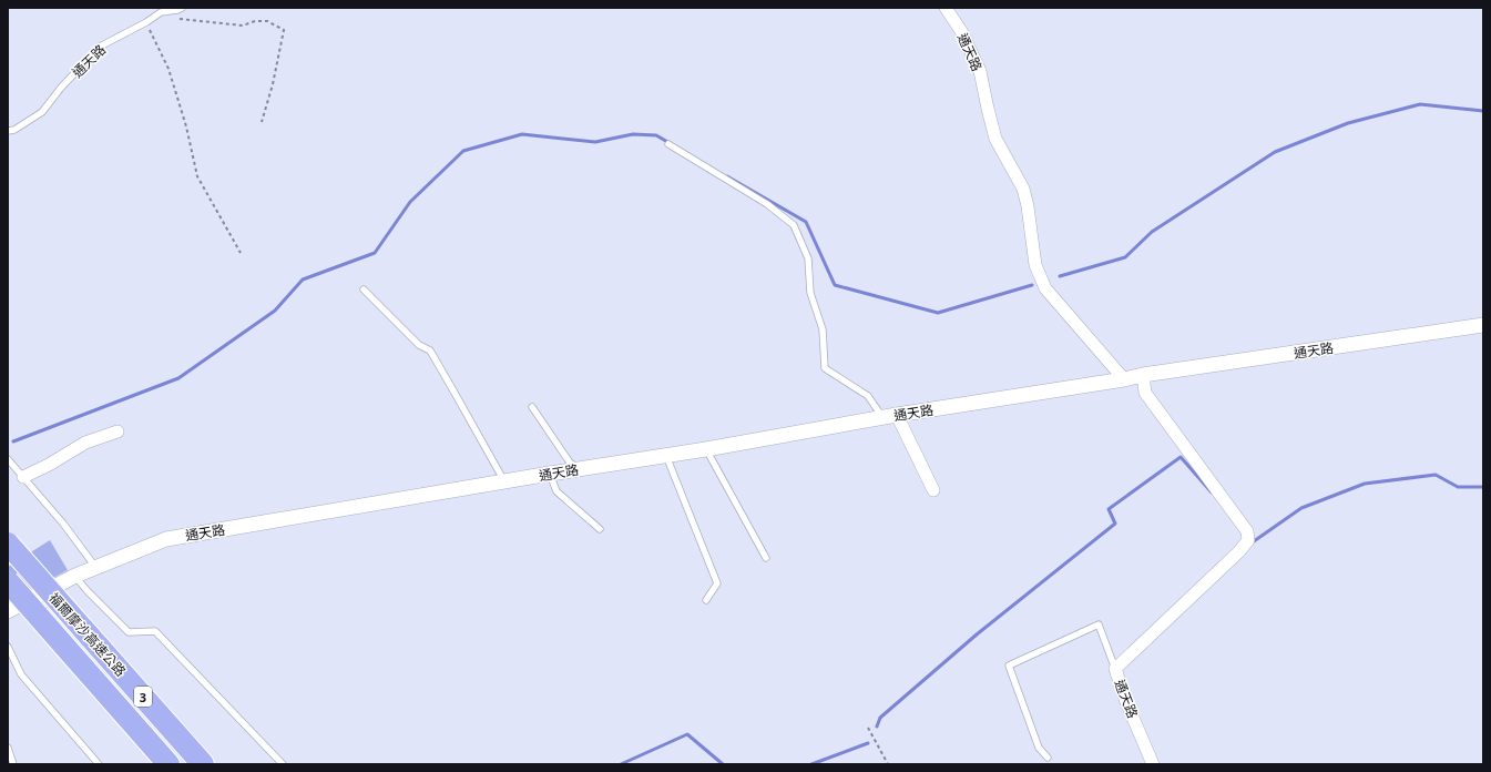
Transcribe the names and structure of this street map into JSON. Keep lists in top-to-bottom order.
{
  "streets": {
    "highway": ["福爾摩沙高速公路", "3"],
    "street": ["通天路"]
  }
}
